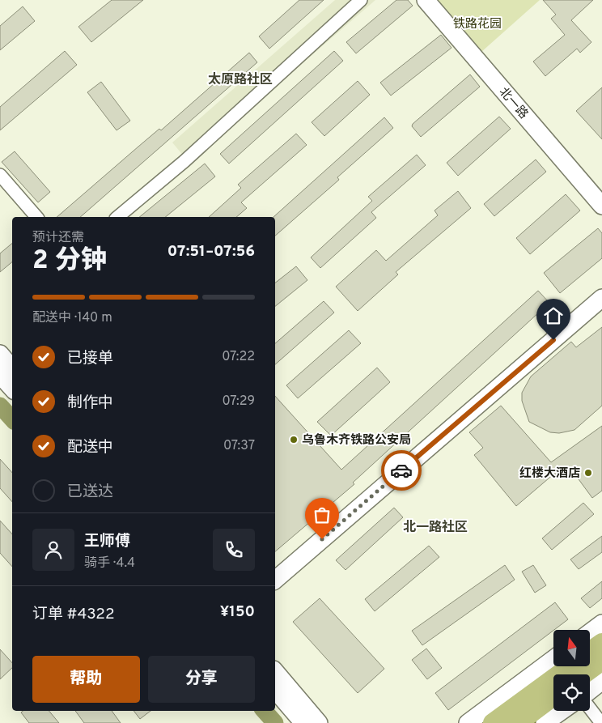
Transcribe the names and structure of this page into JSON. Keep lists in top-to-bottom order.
{
  "streets": {
    "street": ["北一路"]
  },
  "districts": ["太原路社区", "北一路社区"],
  "parks": ["铁路花园"],
  "places": ["乌鲁木齐铁路公安局", "红楼大酒店"],
  "north": "top",
  "page": {
    "heading": ["2 分钟", "预计还需", "07:51–07:56"],
    "panel": [
      "王师傅",
      "骑手 · 4.4",
      "订单 #4322",
      "¥150"
    ],
    "bar": "配送中 · 140 m",
    "list": [
      ["已接单", "07:22"],
      ["制作中", "07:29"],
      ["配送中", "07:37"],
      "已送达"
    ],
    "buttons": ["帮助", "分享"]
  }
}
